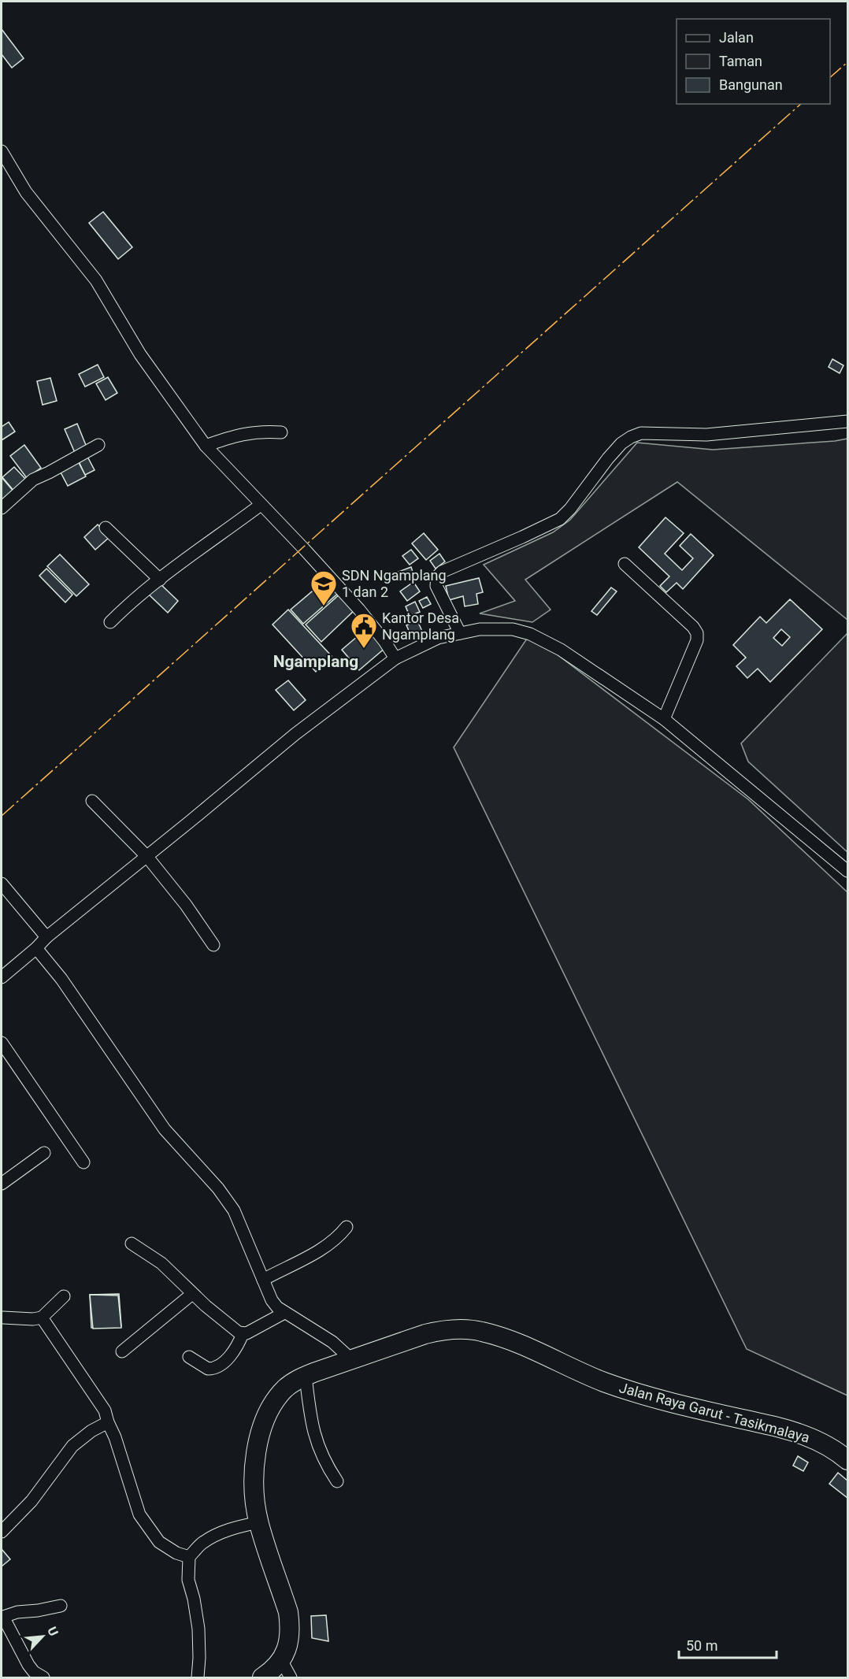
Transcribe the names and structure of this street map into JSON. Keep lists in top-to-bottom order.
{
  "streets": {
    "main road": ["Jalan Raya Garut - Tasikmalaya"]
  },
  "districts": ["Ngamplang"],
  "places": {
    "school or university": ["SDN Ngamplang 1 dan 2"],
    "public building": ["Kantor Desa Ngamplang"]
  },
  "legend": ["Jalan", "Taman", "Bangunan"],
  "scale_bar": "50 m",
  "north": "top right"
}
